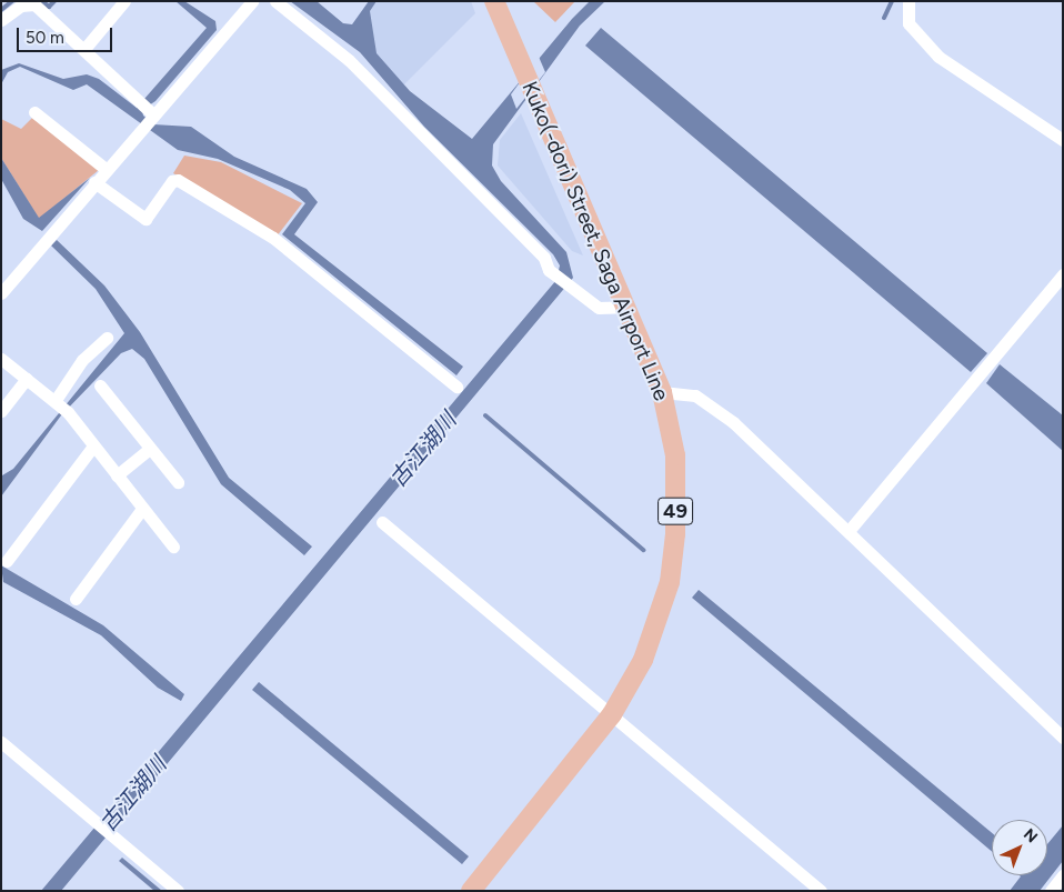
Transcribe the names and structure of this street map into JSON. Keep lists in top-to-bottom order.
{
  "streets": {
    "main road": ["Kuko(-dori) Street, Saga Airport Line", "49"]
  },
  "water": ["古江湖川"],
  "scale_bar": "50 m",
  "north": "top right"
}
